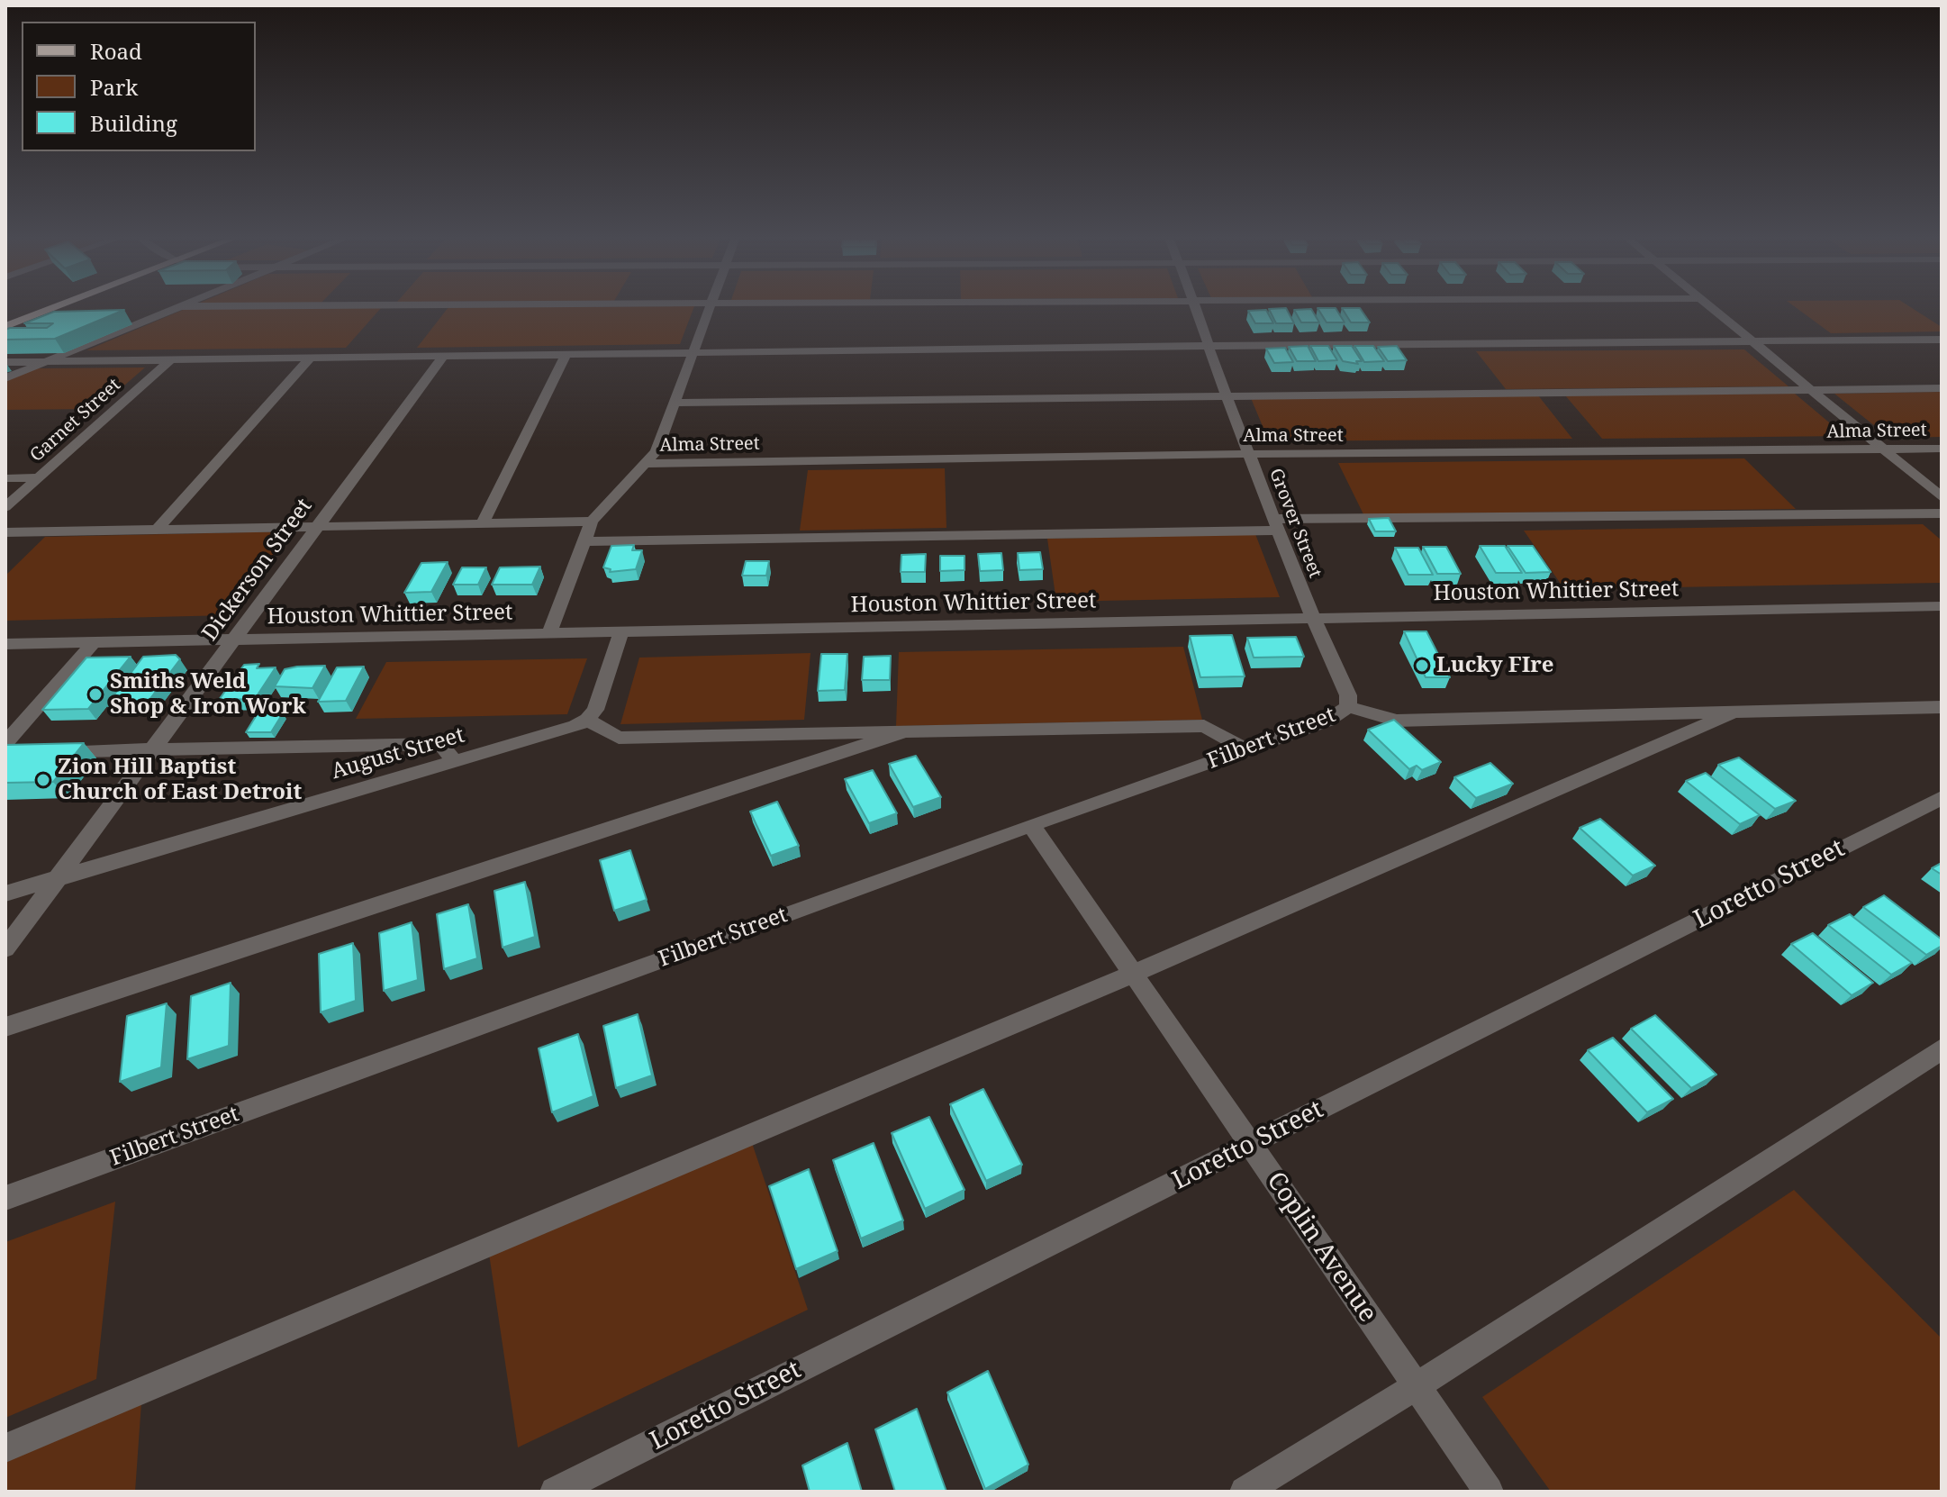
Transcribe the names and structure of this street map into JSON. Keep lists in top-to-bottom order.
{
  "streets": {
    "street": [
      "Garnet Street",
      "Alma Street",
      "Grover Street",
      "Dickerson Street",
      "Houston Whittier Street",
      "Filbert Street",
      "August Street",
      "Loretto Street",
      "Coplin Avenue"
    ]
  },
  "crossings": [
    ["Alma Street", "Grover Street"],
    ["Grover Street", "Houston Whittier Street"],
    ["Grover Street", "Filbert Street"],
    ["Dickerson Street", "Houston Whittier Street"],
    ["Dickerson Street", "August Street"],
    ["Houston Whittier Street", "Filbert Street"],
    ["Filbert Street", "Coplin Avenue"],
    ["Loretto Street", "Coplin Avenue"]
  ],
  "places": ["Lucky FIre", "Smiths Weld Shop & Iron Work", "Zion Hill Baptist Church of East Detroit"],
  "legend": ["Road", "Park", "Building"]
}
